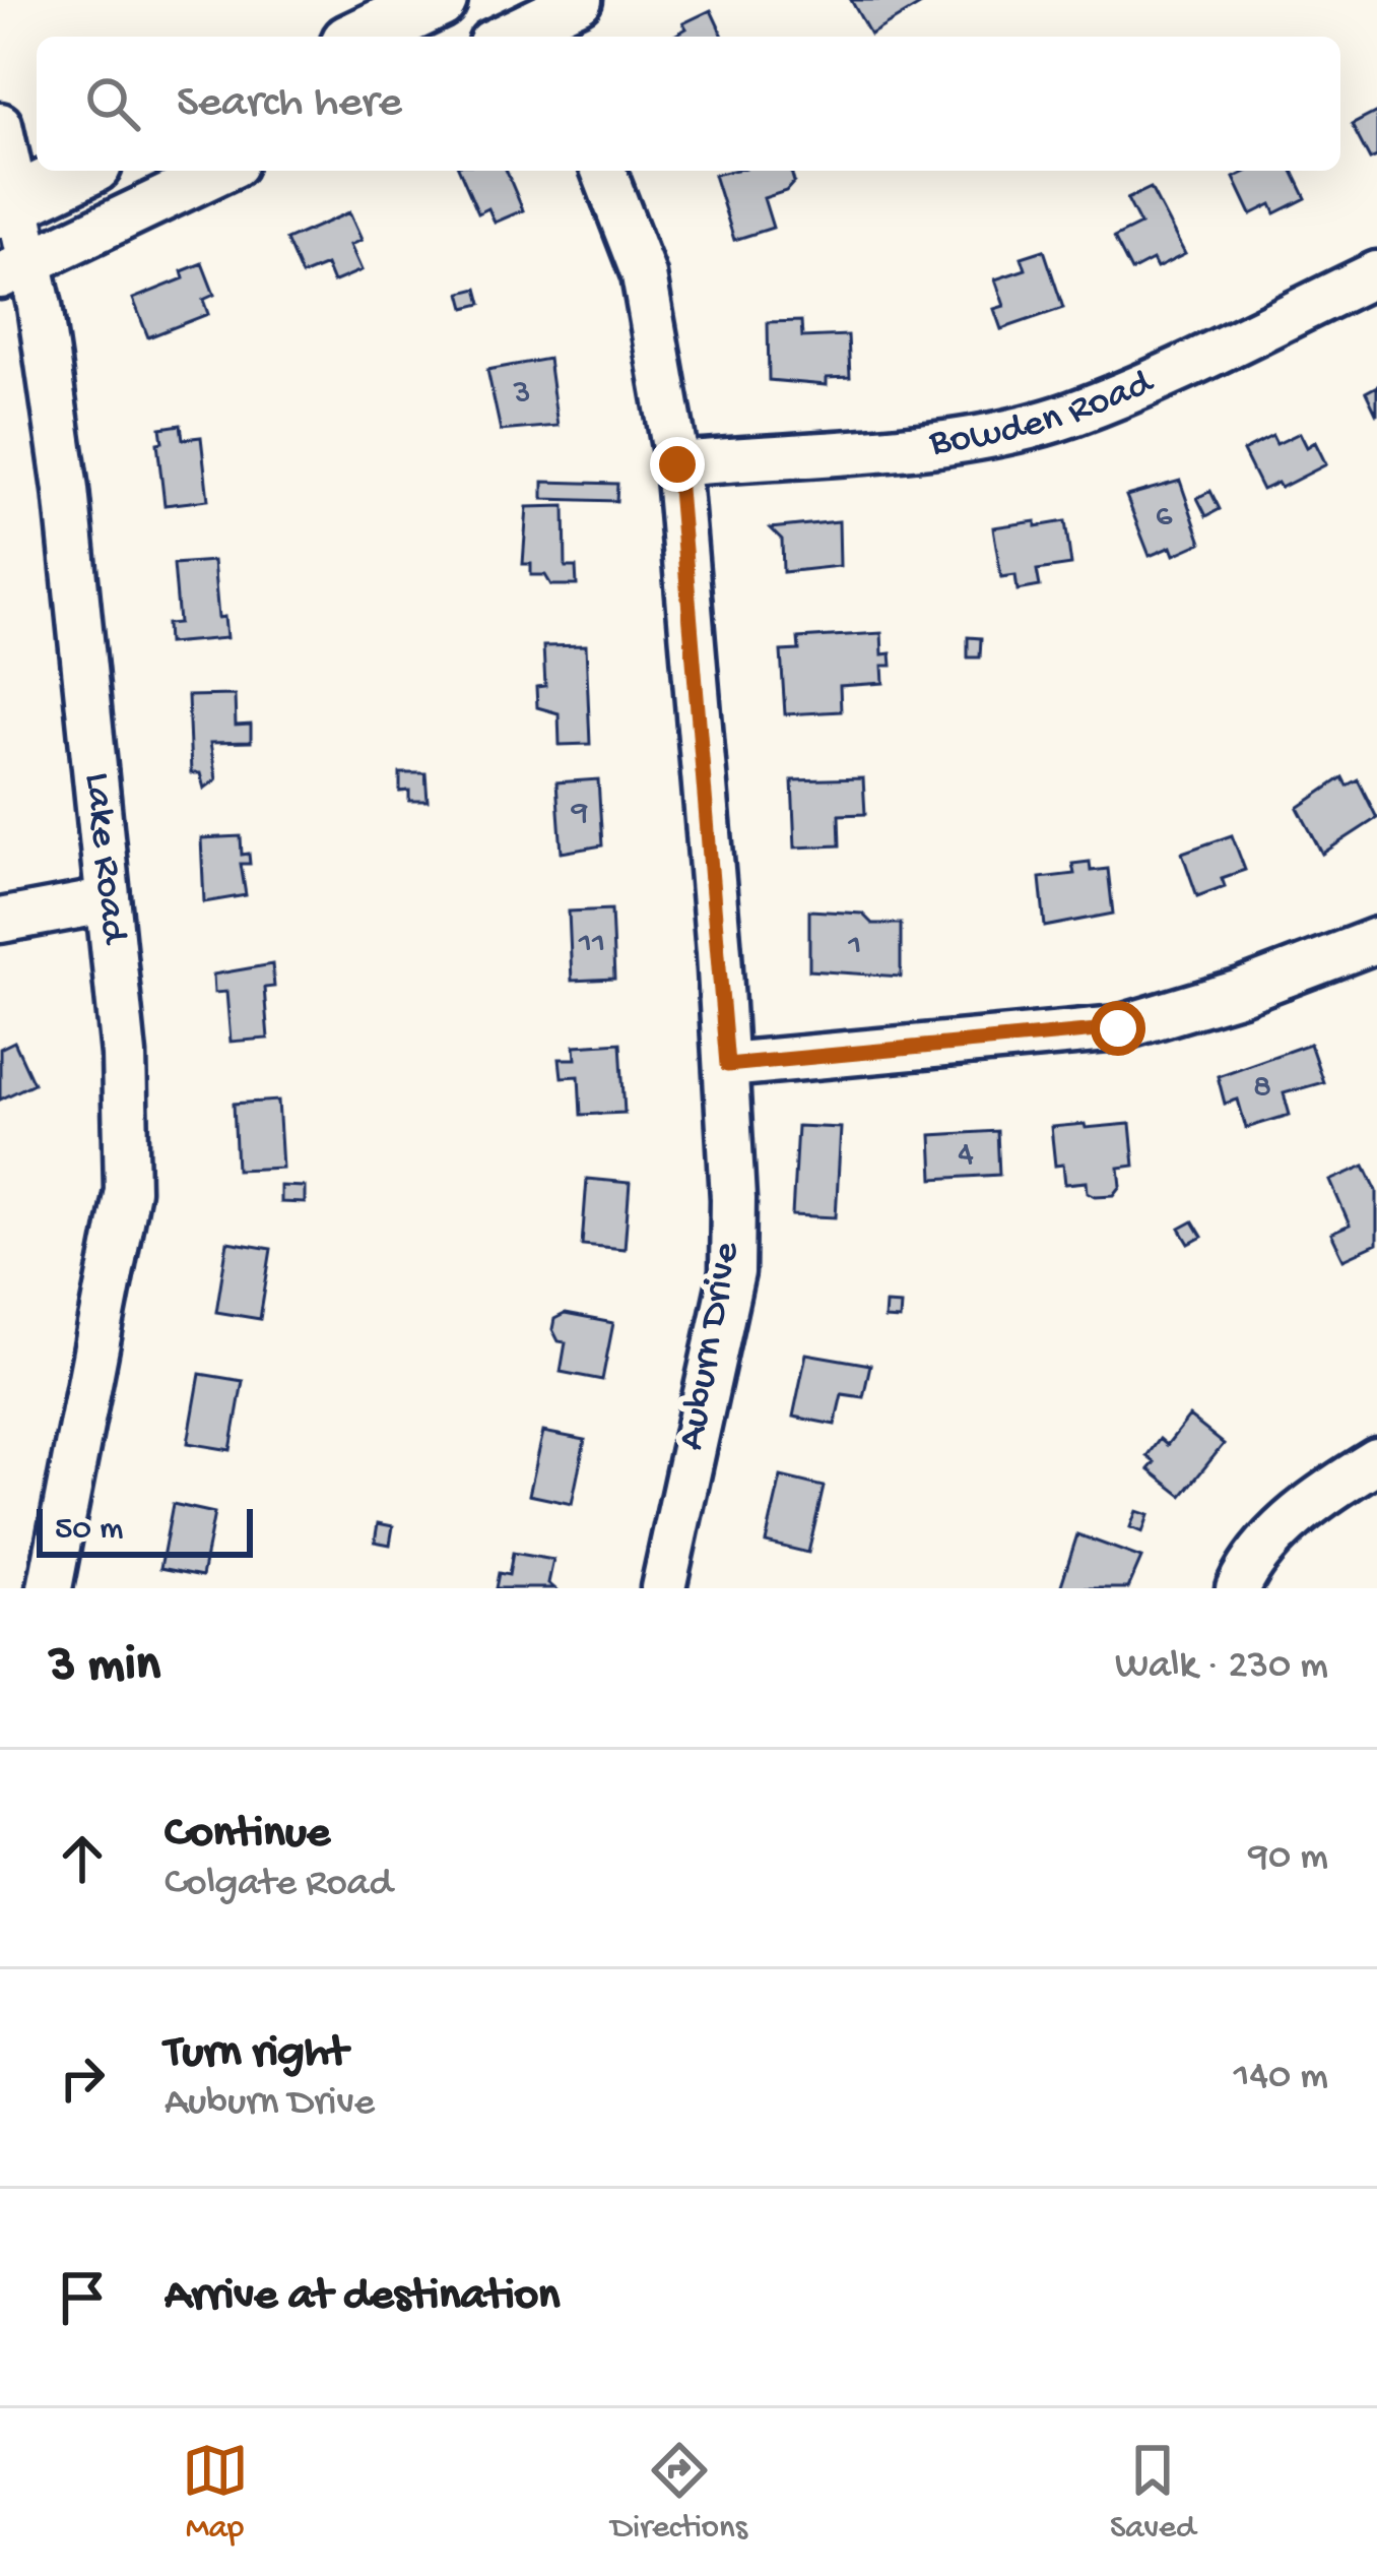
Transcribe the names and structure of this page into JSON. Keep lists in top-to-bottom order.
{
  "streets": {
    "street": ["Bowden Road", "Lake Road", "Auburn Drive"]
  },
  "crossings": [
    ["Bowden Road", "Auburn Drive"]
  ],
  "house_numbers": [
    "3",
    "6",
    "9",
    "11",
    "1",
    "8",
    "4"
  ],
  "scale_bar": "50 m",
  "page": {
    "search": "Search here",
    "scale": "50 m",
    "heading": ["3 min", "Walk · 230 m"],
    "list": [
      ["Continue", "Colgate Road", "90 m"],
      ["Turn right", "Auburn Drive", "140 m"],
      "Arrive at destination"
    ],
    "nav": ["Map", "Directions", "Saved"]
  }
}
